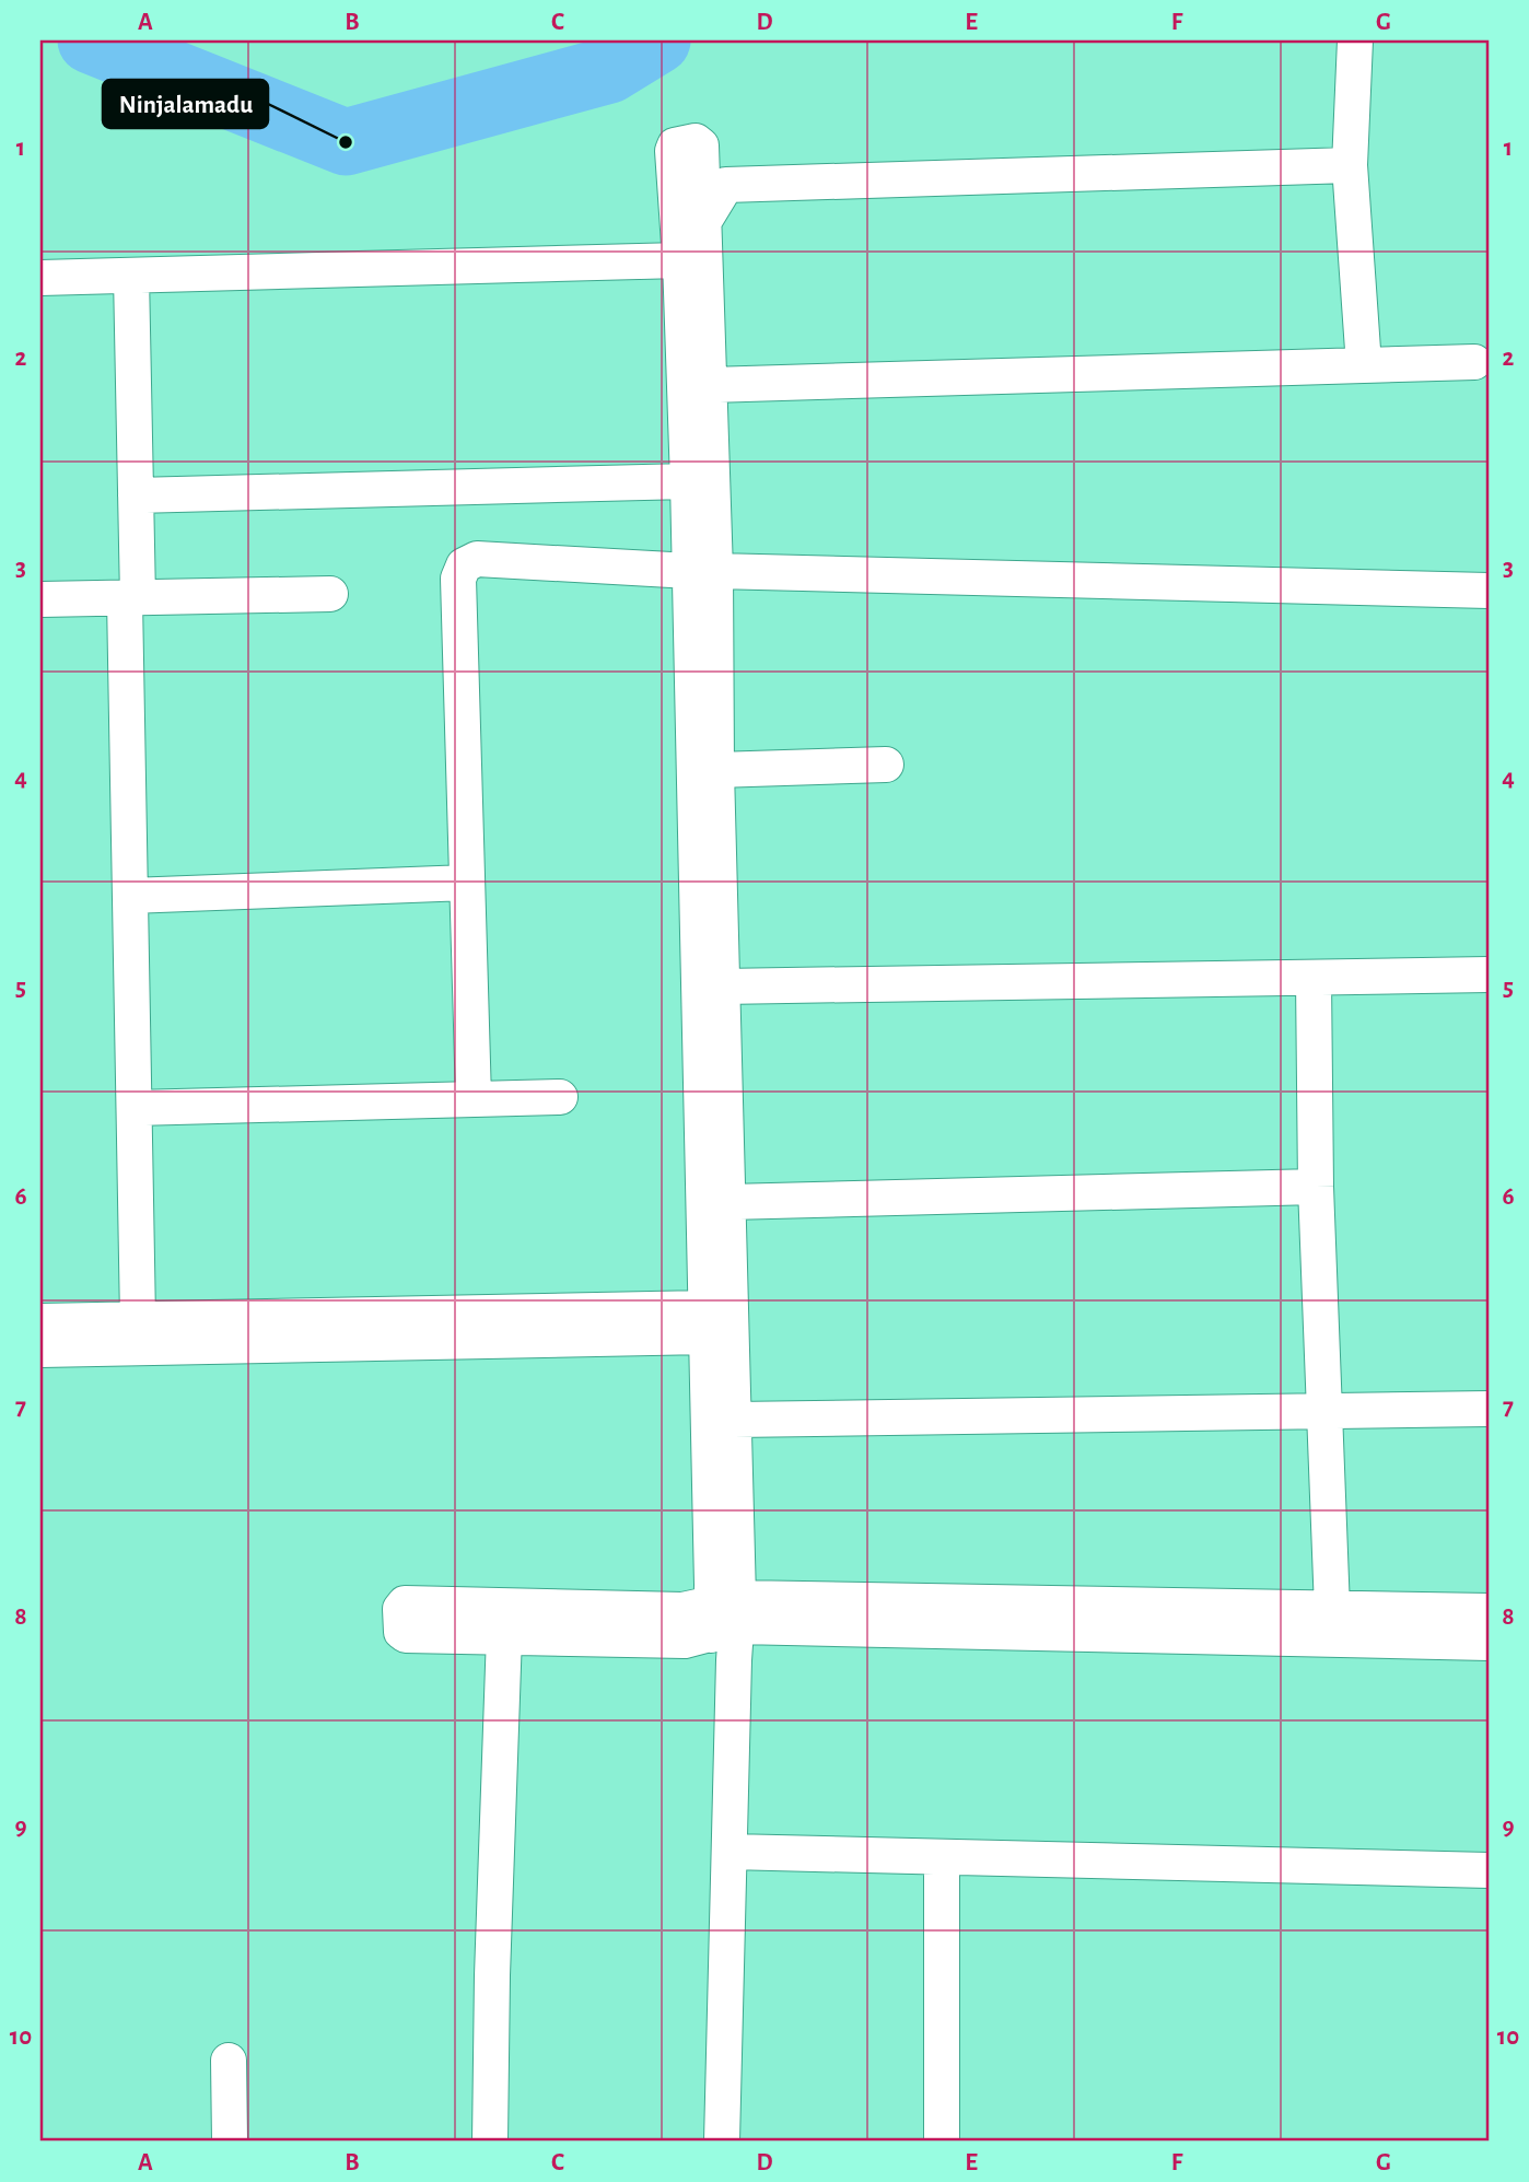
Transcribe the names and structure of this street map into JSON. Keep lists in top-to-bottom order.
{
  "places": ["Ninjalamadu"],
  "grid": {
    "columns": [
      "A",
      "B",
      "C",
      "D",
      "E",
      "F",
      "G"
    ],
    "rows": [
      "1",
      "2",
      "3",
      "4",
      "5",
      "6",
      "7",
      "8",
      "9",
      "10"
    ]
  }
}
